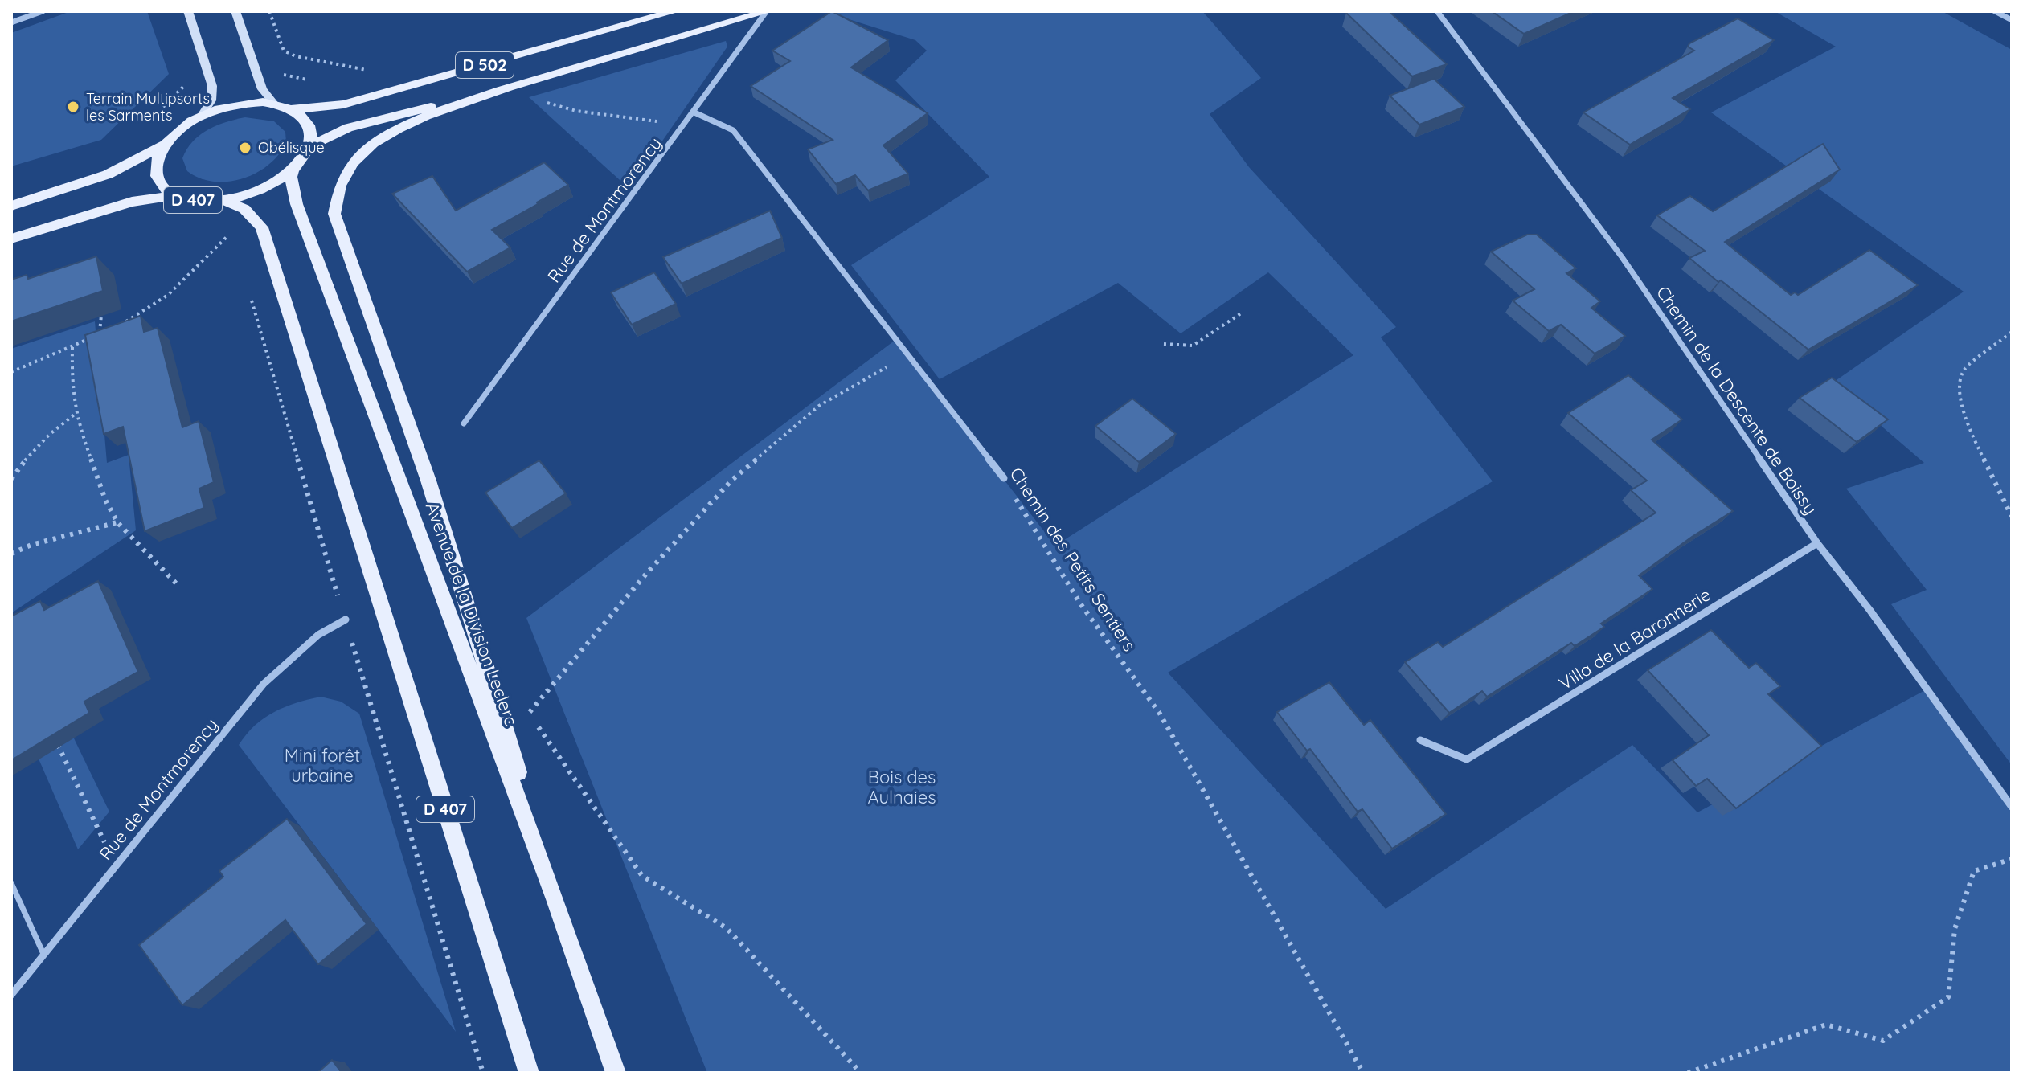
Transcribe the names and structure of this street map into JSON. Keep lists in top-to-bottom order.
{
  "streets": {
    "main road": ["D 502", "D 407", "Avenue de la Division Leclerc"],
    "street": [
      "Rue de Montmorency",
      "Chemin de la Descente de Boissy",
      "Chemin des Petits Sentiers",
      "Villa de la Baronnerie"
    ]
  },
  "crossings": [
    ["D 502", "D 407"],
    ["D 502", "Rue de Montmorency"],
    ["D 502", "Avenue de la Division Leclerc"],
    ["D 407", "Avenue de la Division Leclerc"],
    ["Rue de Montmorency", "Chemin des Petits Sentiers"],
    ["Chemin de la Descente de Boissy", "Villa de la Baronnerie"]
  ],
  "parks": ["Mini forêt urbaine", "Bois des Aulnaies"],
  "places": ["Terrain Multipsorts les Sarments", "Obélisque"]
}
